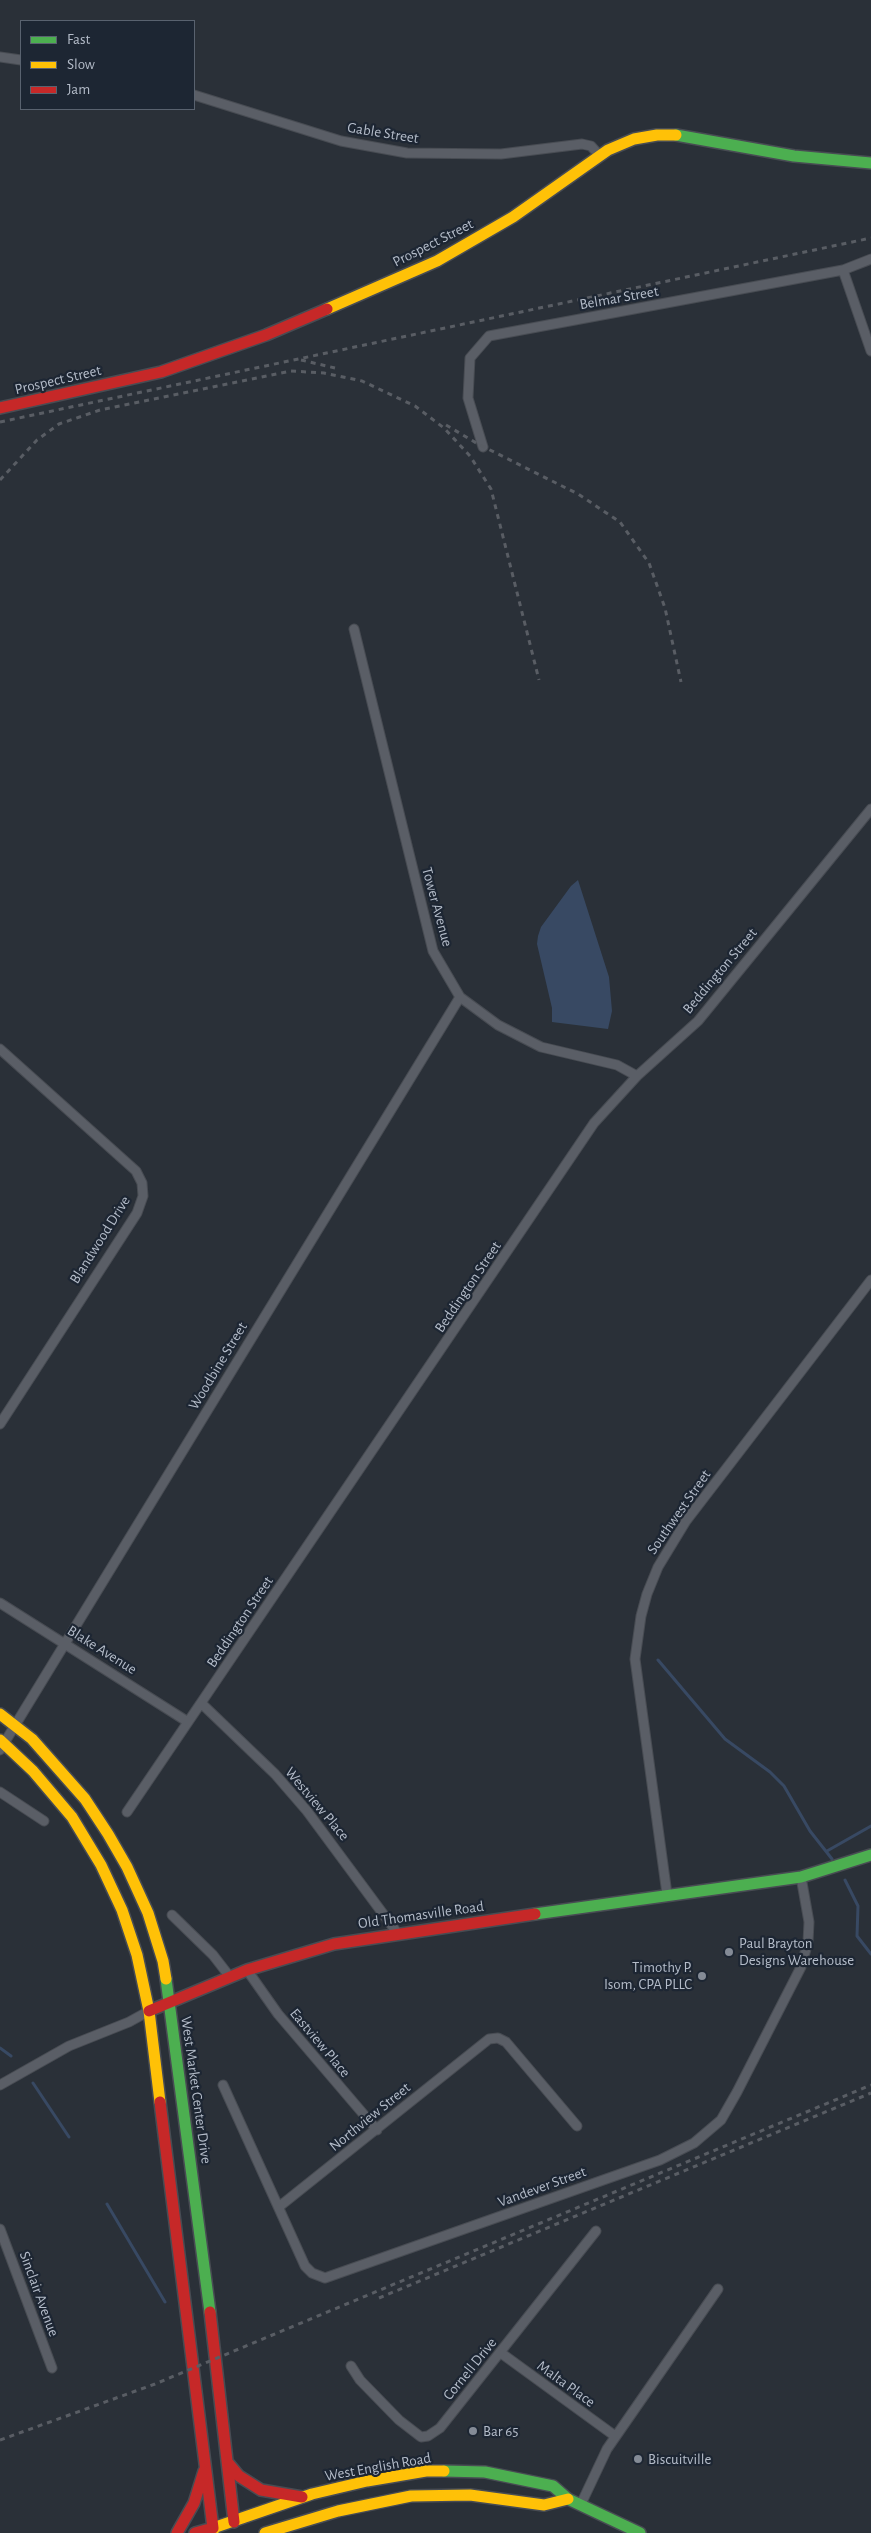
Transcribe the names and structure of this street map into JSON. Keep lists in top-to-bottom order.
{
  "streets": {
    "main road": [
      "Prospect Street",
      "Old Thomasville Road",
      "West Market Center Drive",
      "West English Road"
    ],
    "street": [
      "Gable Street",
      "Belmar Street",
      "Tower Avenue",
      "Beddington Street",
      "Blandwood Drive",
      "Woodbine Street",
      "Southwest Street",
      "Blake Avenue",
      "Westview Place",
      "Eastview Place",
      "Northview Street",
      "Vandever Street",
      "Sinclair Avenue",
      "Cornell Drive",
      "Malta Place"
    ]
  },
  "crossings": [
    ["Gable Street", "Prospect Street"],
    ["Tower Avenue", "Beddington Street"],
    ["Tower Avenue", "Woodbine Street"],
    ["Beddington Street", "Blake Avenue"],
    ["Beddington Street", "Westview Place"],
    ["Woodbine Street", "Blake Avenue"],
    ["Woodbine Street", "West Market Center Drive"],
    ["Southwest Street", "Old Thomasville Road"],
    ["Westview Place", "Old Thomasville Road"],
    ["Old Thomasville Road", "Eastview Place"],
    ["Old Thomasville Road", "West Market Center Drive"],
    ["Old Thomasville Road", "Vandever Street"],
    ["Eastview Place", "Northview Street"],
    ["West Market Center Drive", "West English Road"],
    ["Northview Street", "Vandever Street"],
    ["Cornell Drive", "Malta Place"]
  ],
  "places": [
    "Paul Brayton Designs Warehouse",
    "Timothy P. Isom, CPA PLLC",
    "Bar 65",
    "Biscuitville"
  ],
  "legend": ["Fast", "Slow", "Jam"]
}
